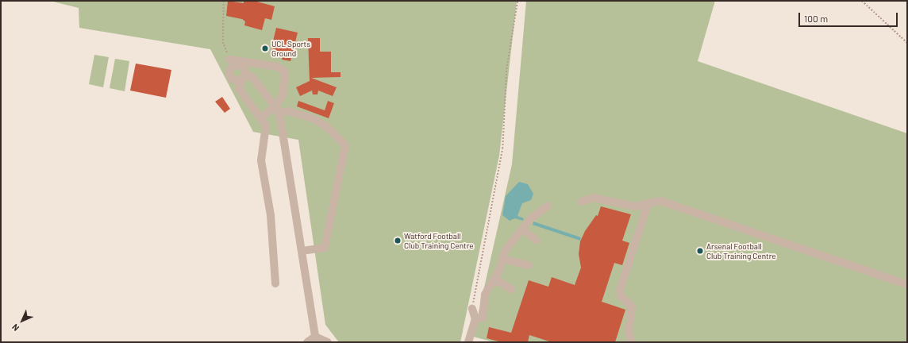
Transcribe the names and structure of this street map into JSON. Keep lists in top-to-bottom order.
{
  "places": ["UCL Sports Ground", "Watford Football Club Training Centre", "Arsenal Football Club Training Centre"],
  "scale_bar": "100 m",
  "north": "bottom left"
}
